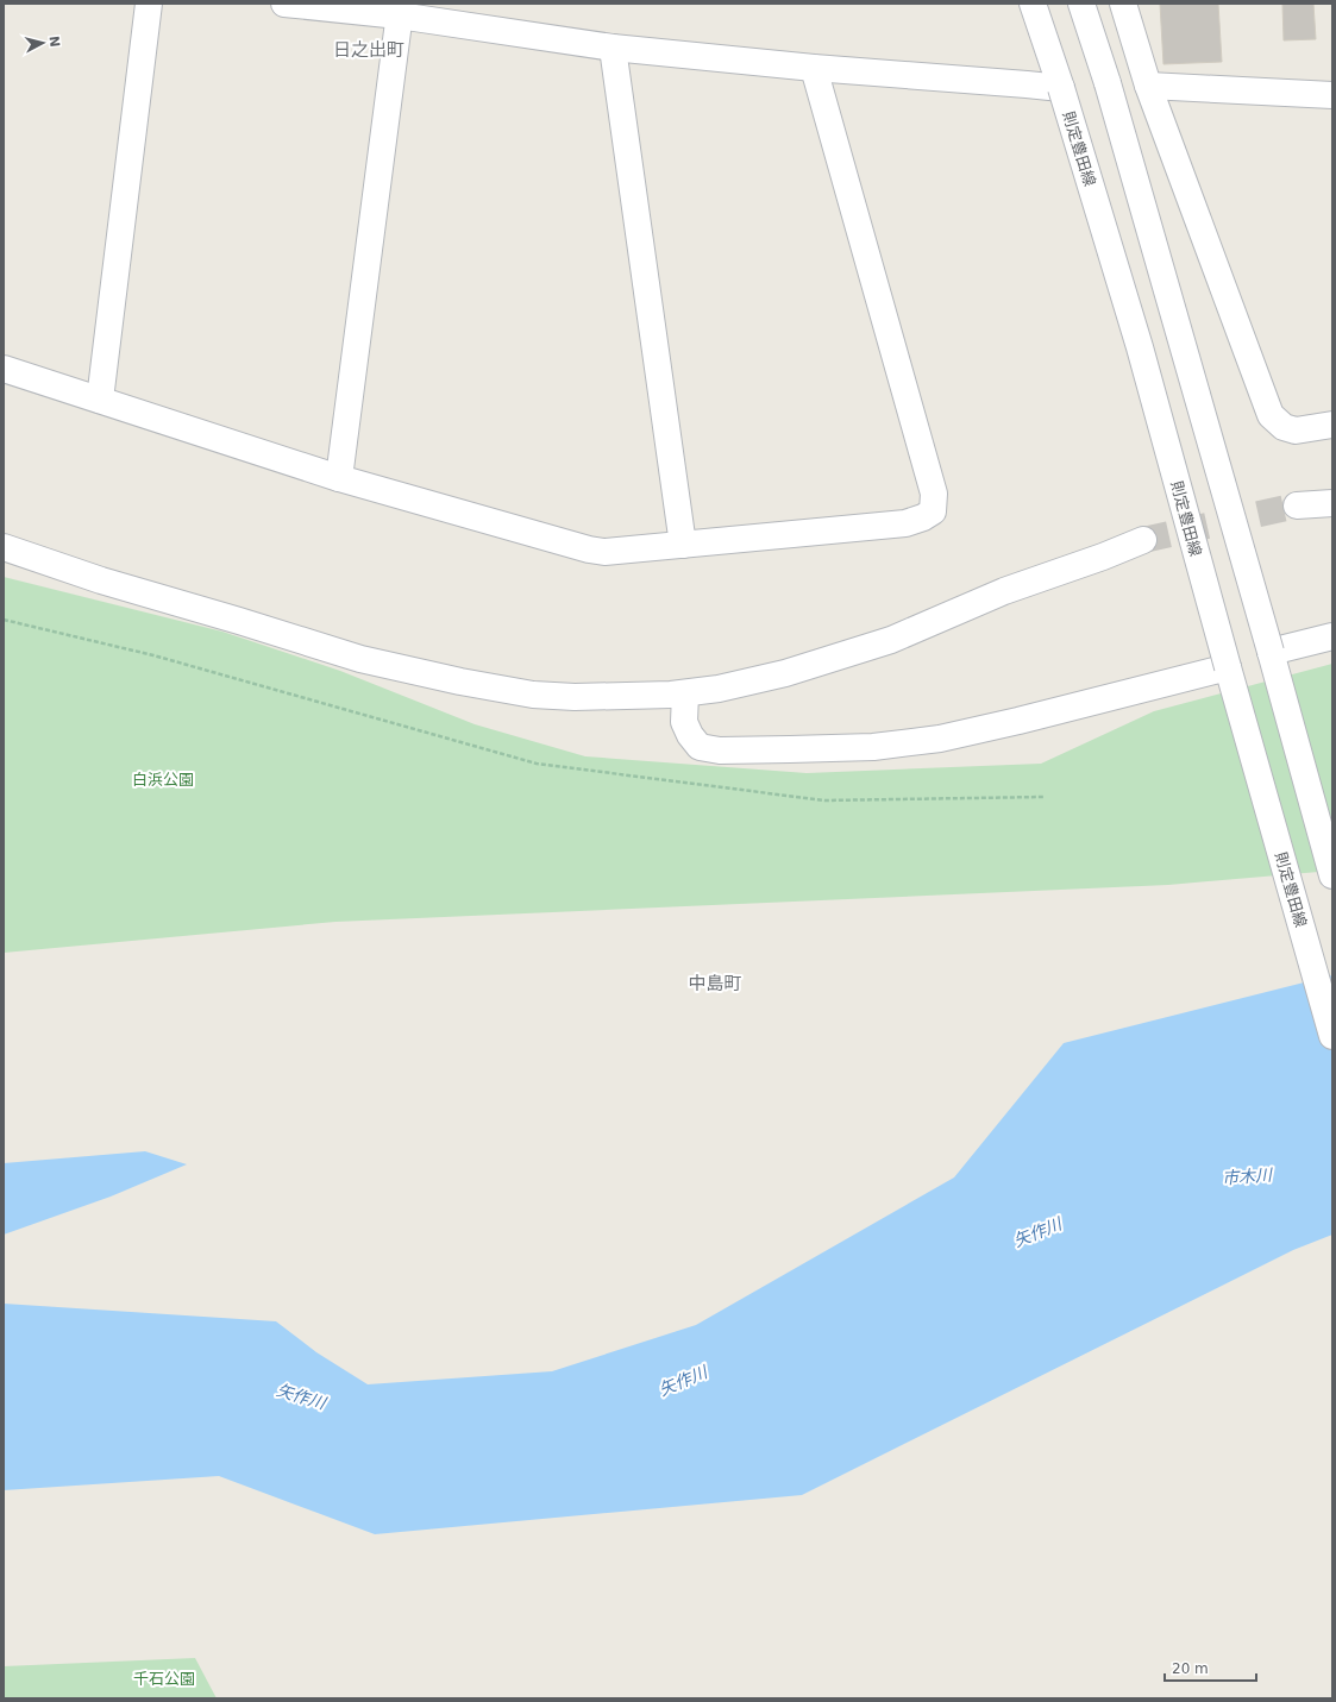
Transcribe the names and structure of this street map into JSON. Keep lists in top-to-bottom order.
{
  "streets": {
    "street": ["則定豊田線"]
  },
  "districts": ["日之出町", "中島町"],
  "water": ["市木川", "矢作川"],
  "parks": ["白浜公園", "千石公園"],
  "scale_bar": "20 m",
  "north": "right"
}
